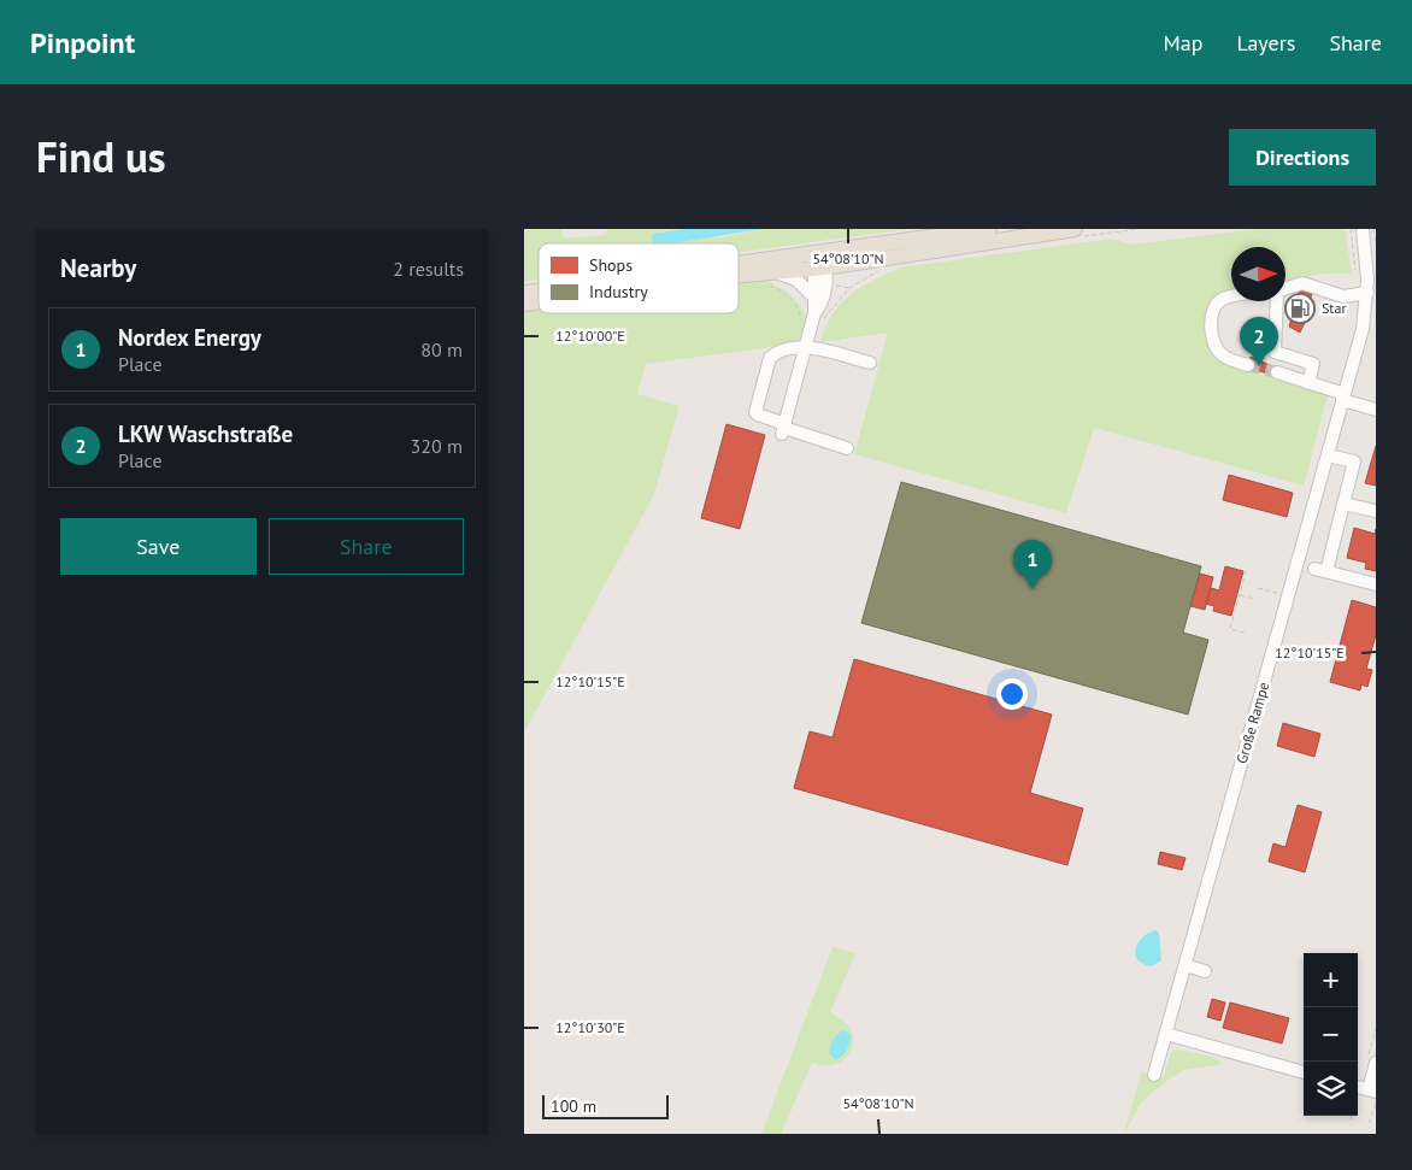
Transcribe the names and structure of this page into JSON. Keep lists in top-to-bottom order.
{
  "streets": {
    "street": ["Große Rampe"]
  },
  "places": {
    "fuel station": ["Star"]
  },
  "legend": ["Shops", "Industry"],
  "scale_bar": "100 m",
  "north": "right",
  "page": {
    "header": "Pinpoint",
    "nav": ["Map", "Layers", "Share"],
    "title": "Find us",
    "buttons": [
      "Directions",
      ["Save", "Share"]
    ],
    "heading": ["Nearby", "2 results"],
    "list": [
      {
        "mark": "1",
        "name": "Nordex Energy",
        "note": "Place",
        "value": "80 m"
      },
      {
        "mark": "2",
        "name": "LKW Waschstraße",
        "note": "Place",
        "value": "320 m"
      }
    ],
    "pins": ["2", "1"],
    "map_buttons": ["+", "−"],
    "scale": "100 m"
  },
  "coordinates": [
    "54°08'10\"N",
    "12°10'00\"E",
    "12°10'15\"E",
    "12°10'30\"E"
  ]
}
